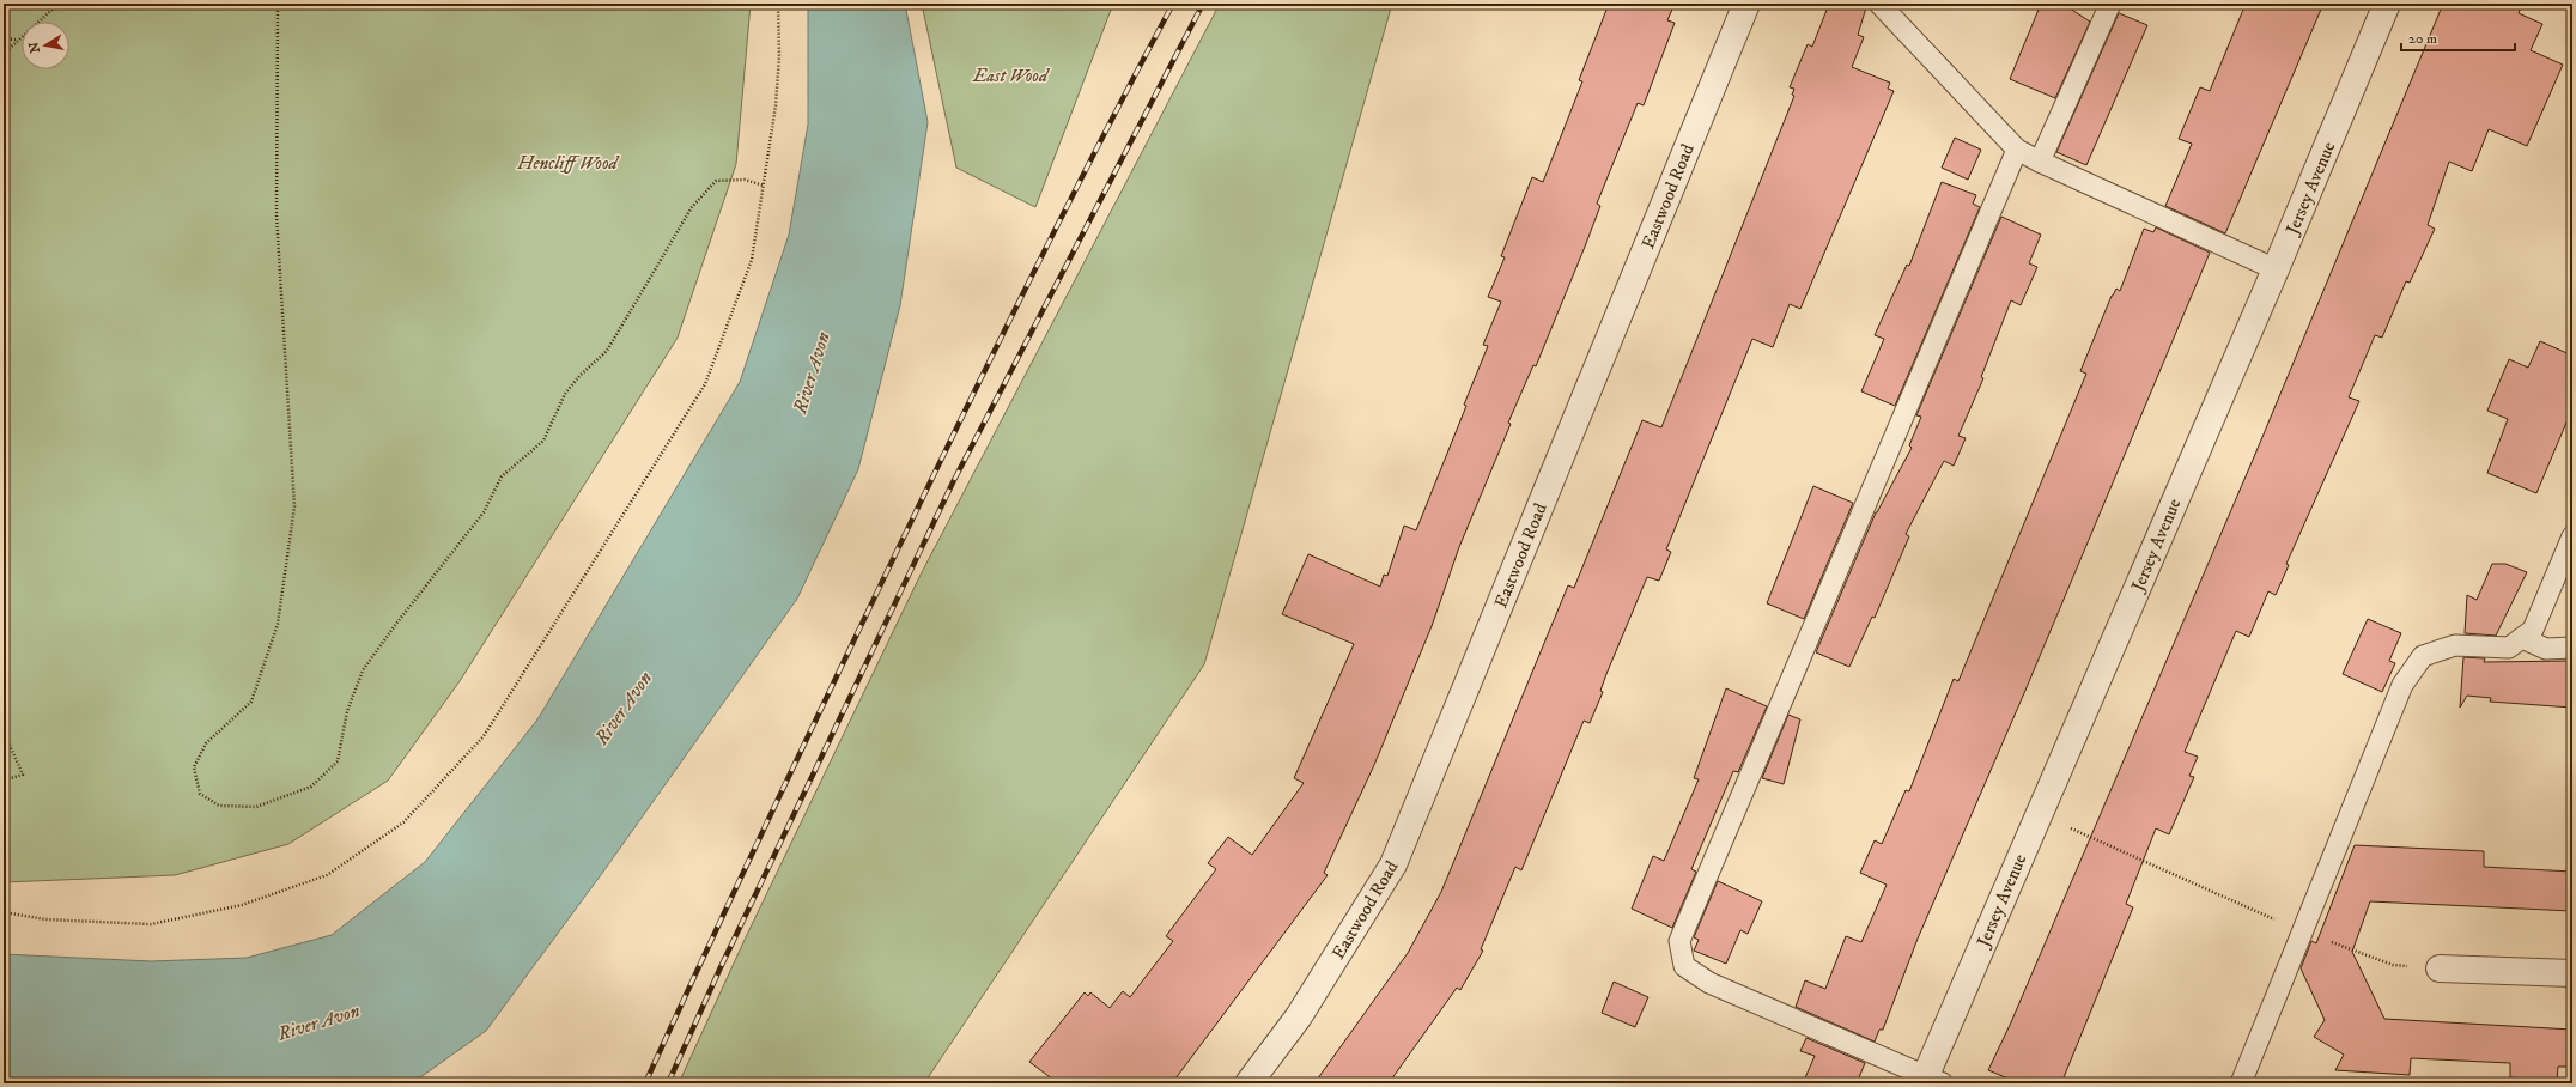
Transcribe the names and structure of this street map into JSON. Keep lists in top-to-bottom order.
{
  "streets": {
    "street": ["Jersey Avenue", "Eastwood Road"]
  },
  "water": ["River Avon"],
  "parks": ["East Wood", "Hencliff Wood"],
  "scale_bar": "20 m",
  "north": "left"
}
